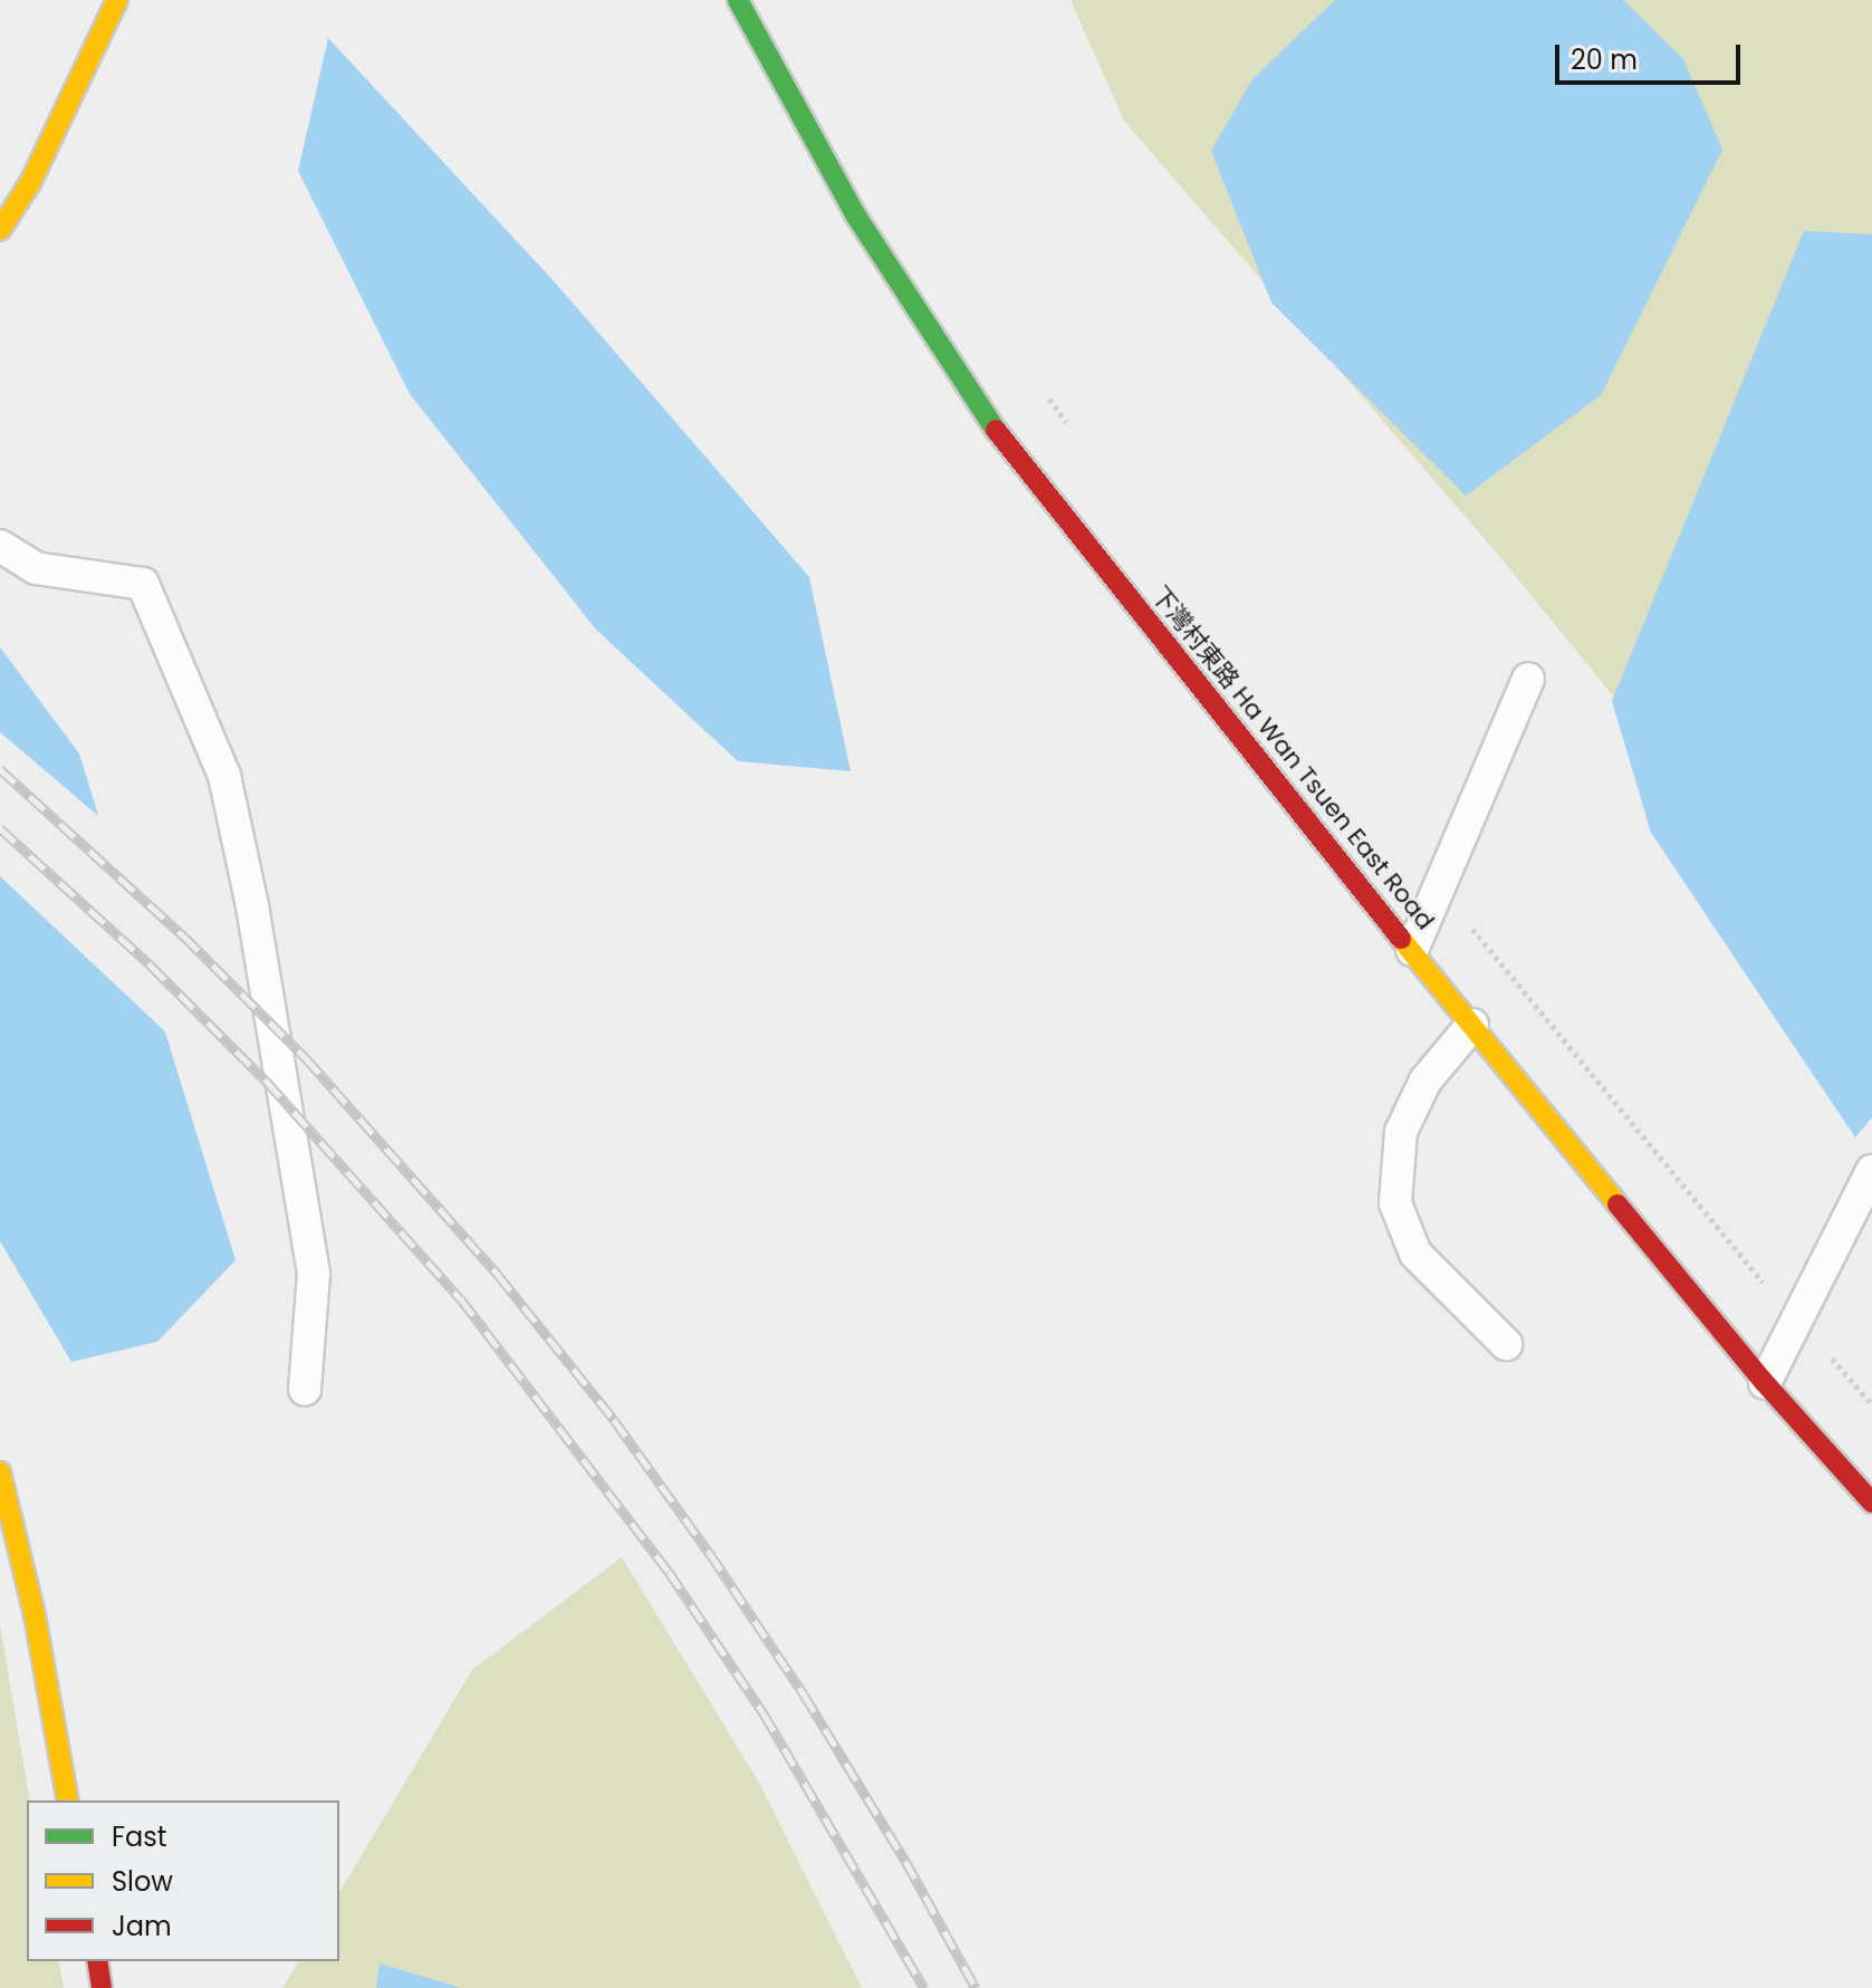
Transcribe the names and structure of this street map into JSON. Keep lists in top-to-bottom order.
{
  "streets": {
    "street": ["下灣村東路 Ha Wan Tsuen East Road"]
  },
  "legend": ["Fast", "Slow", "Jam"],
  "scale_bar": "20 m"
}
